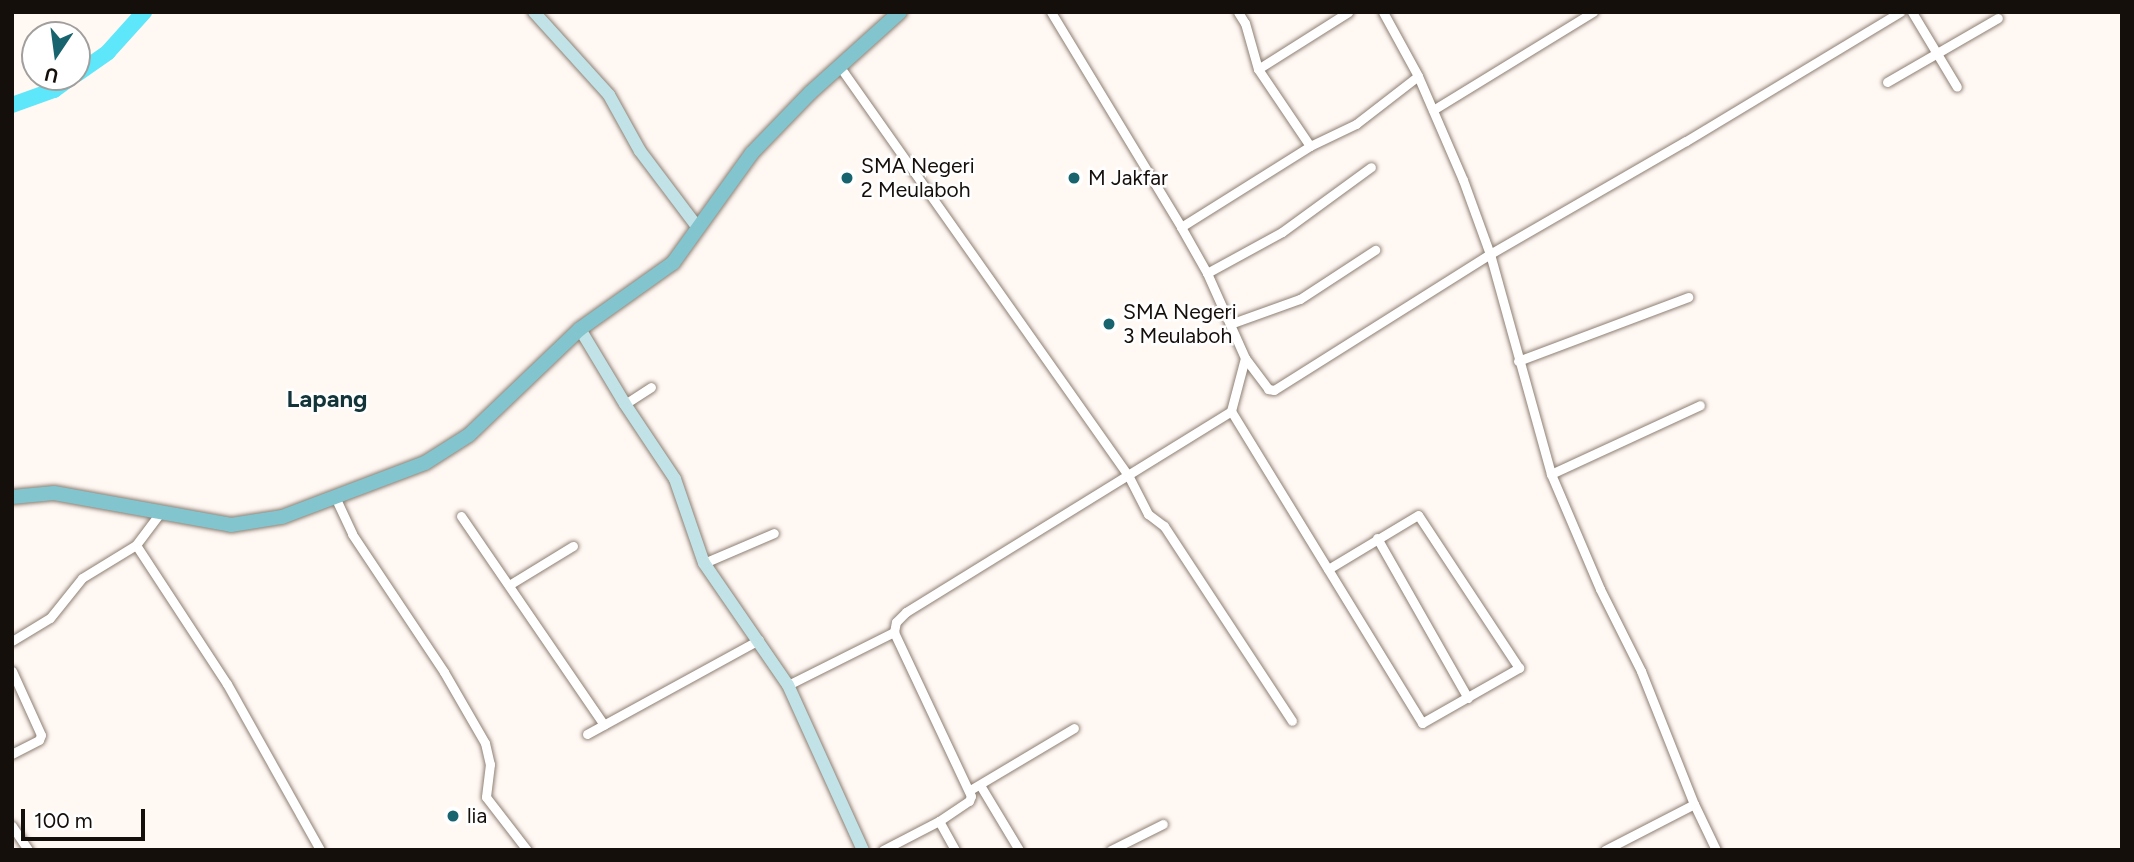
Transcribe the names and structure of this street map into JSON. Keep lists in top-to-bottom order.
{
  "districts": ["Lapang"],
  "places": [
    "SMA Negeri 2 Meulaboh",
    "M Jakfar",
    "SMA Negeri 3 Meulaboh",
    "lia"
  ],
  "scale_bar": "100 m",
  "north": "bottom"
}
